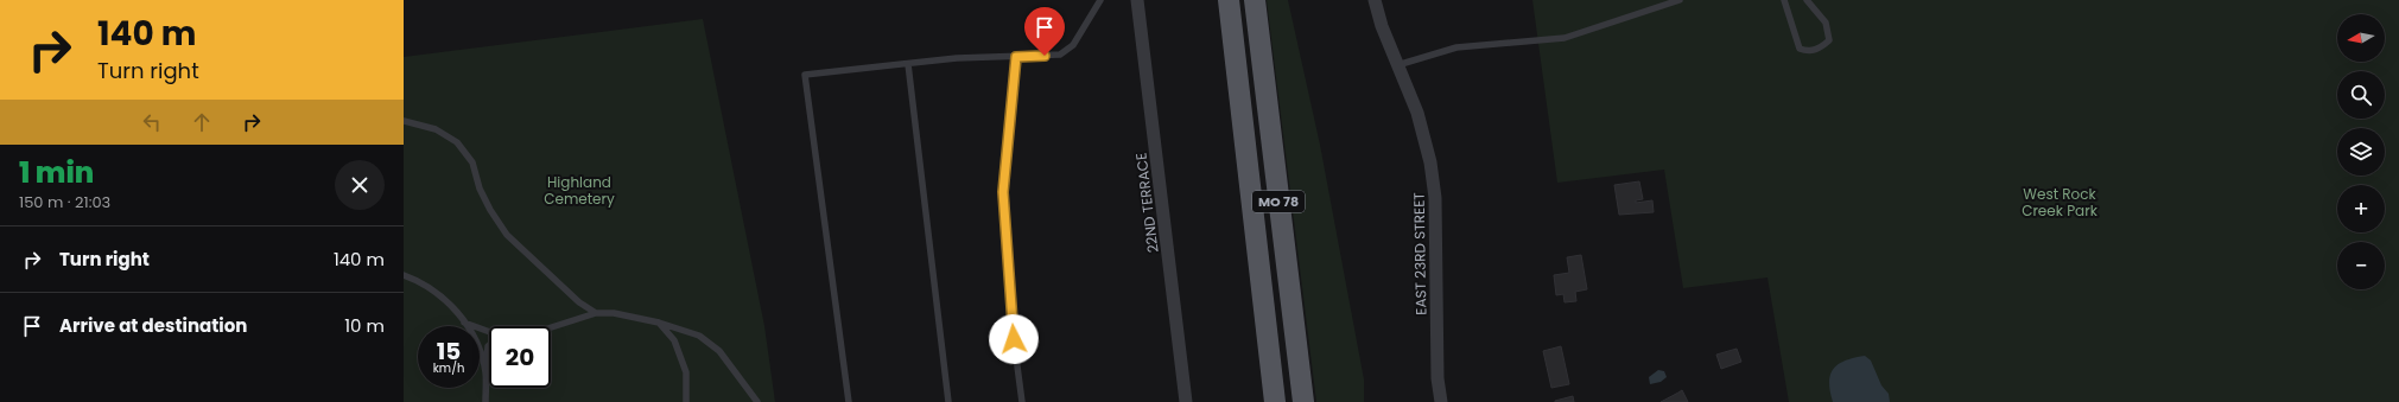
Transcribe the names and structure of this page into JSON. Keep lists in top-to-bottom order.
{
  "streets": {
    "main road": ["MO 78"],
    "street": ["22ND TERRACE", "EAST 23RD STREET"]
  },
  "parks": ["Highland Cemetery", "West Rock Creek Park"],
  "north": "left",
  "page": {
    "turn": ["140 m", "Turn right"],
    "map_buttons": ["+", "−"],
    "heading": ["1 min", "150 m · 21:03"],
    "list": [
      {
        "name": "Turn right",
        "value": "140 m"
      },
      {
        "name": "Arrive at destination",
        "value": "10 m"
      }
    ],
    "speed": "15 km/h",
    "limit": "20"
  }
}
